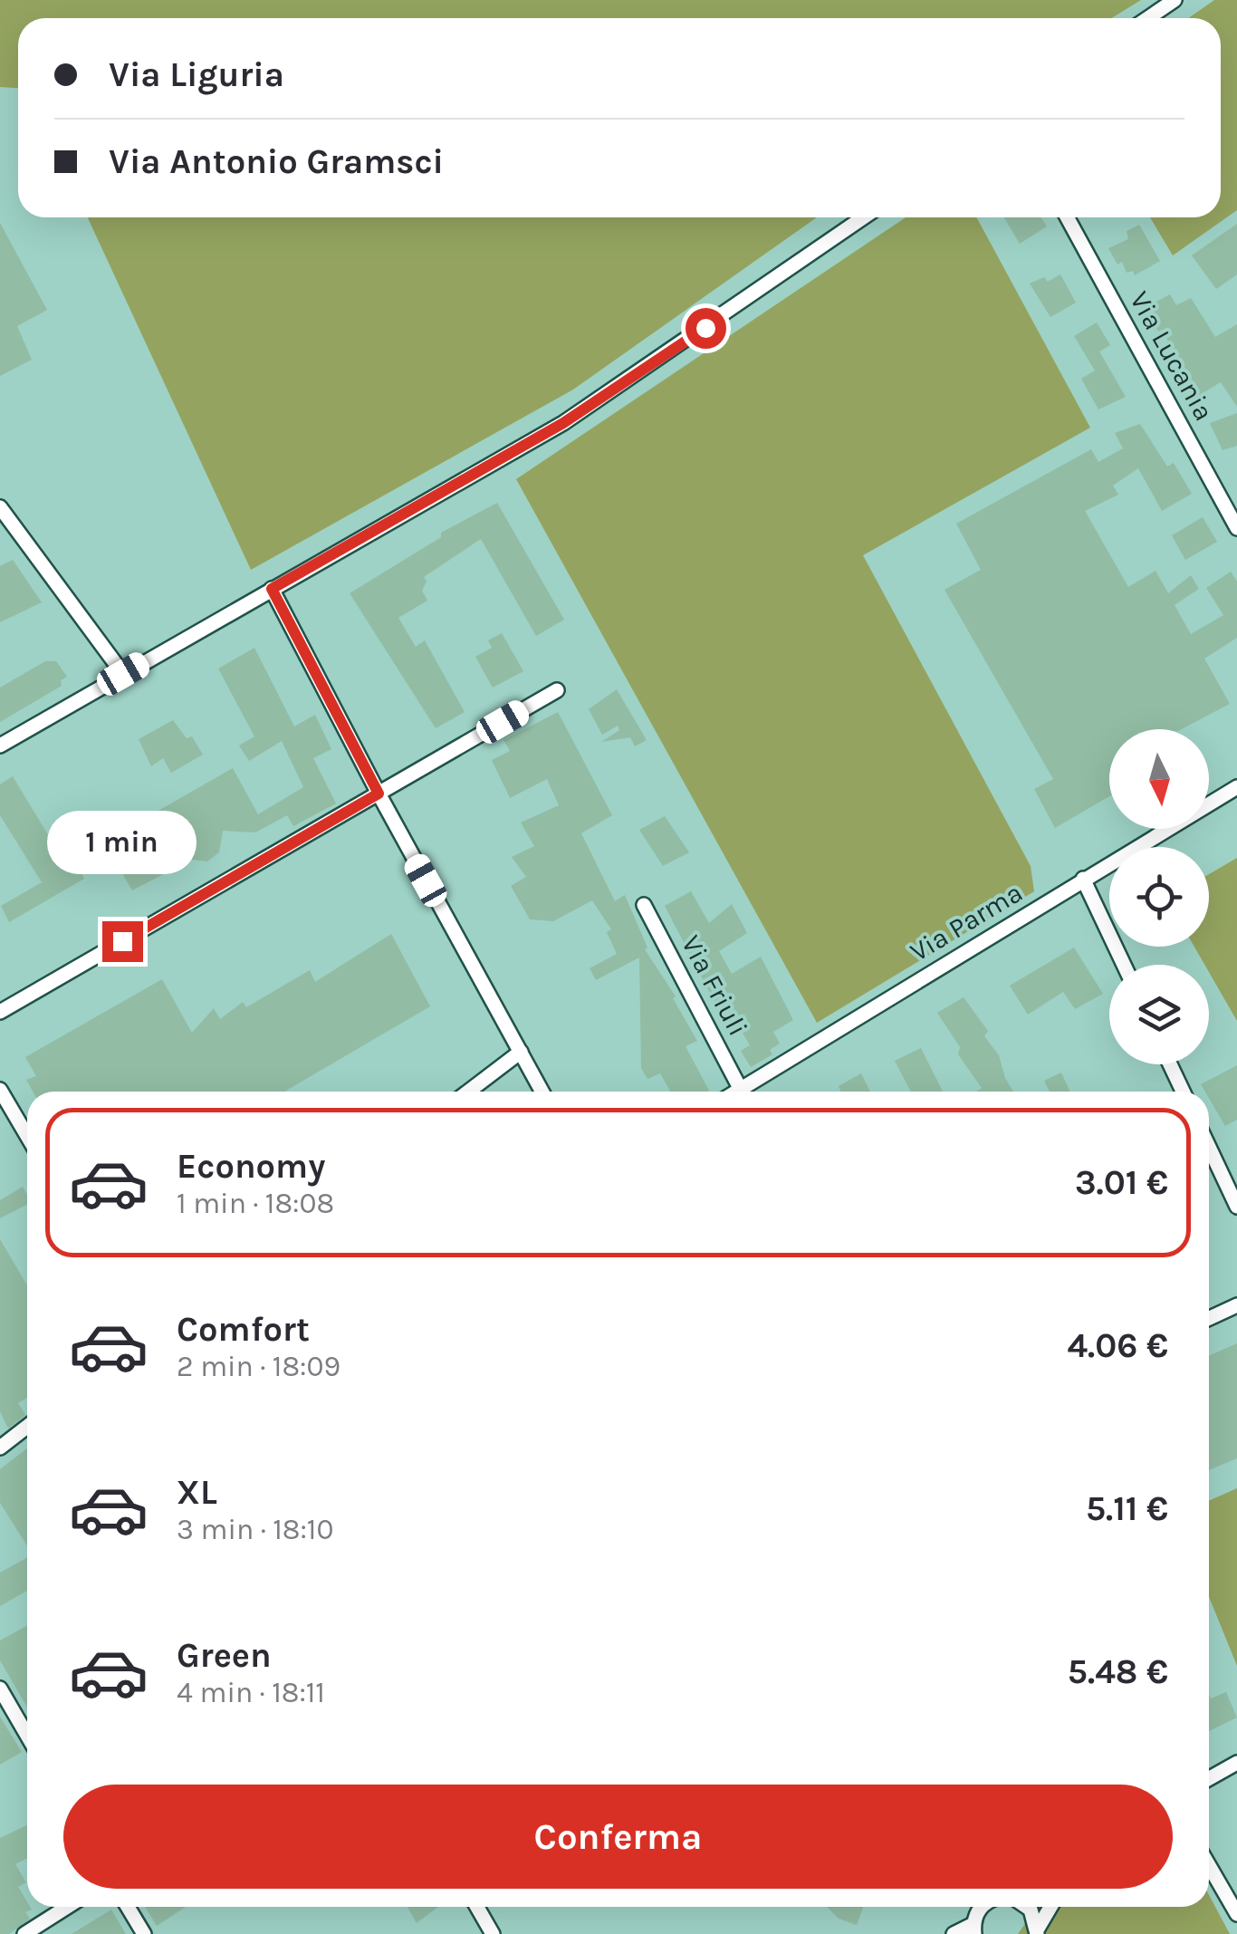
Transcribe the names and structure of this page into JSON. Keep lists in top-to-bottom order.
{
  "streets": {
    "street": ["Via Lucania", "Via Parma", "Via Friuli"]
  },
  "crossings": [
    ["Via Parma", "Via Friuli"]
  ],
  "north": "bottom",
  "page": {
    "banner": ["Via Liguria", "Via Antonio Gramsci"],
    "bubble": "1 min",
    "list": [
      {
        "name": "Economy",
        "note": "1 min · 18:08",
        "value": "3.01 €"
      },
      {
        "name": "Comfort",
        "note": "2 min · 18:09",
        "value": "4.06 €"
      },
      {
        "name": "XL",
        "note": "3 min · 18:10",
        "value": "5.11 €"
      },
      {
        "name": "Green",
        "note": "4 min · 18:11",
        "value": "5.48 €"
      }
    ],
    "buttons": "Conferma"
  }
}
